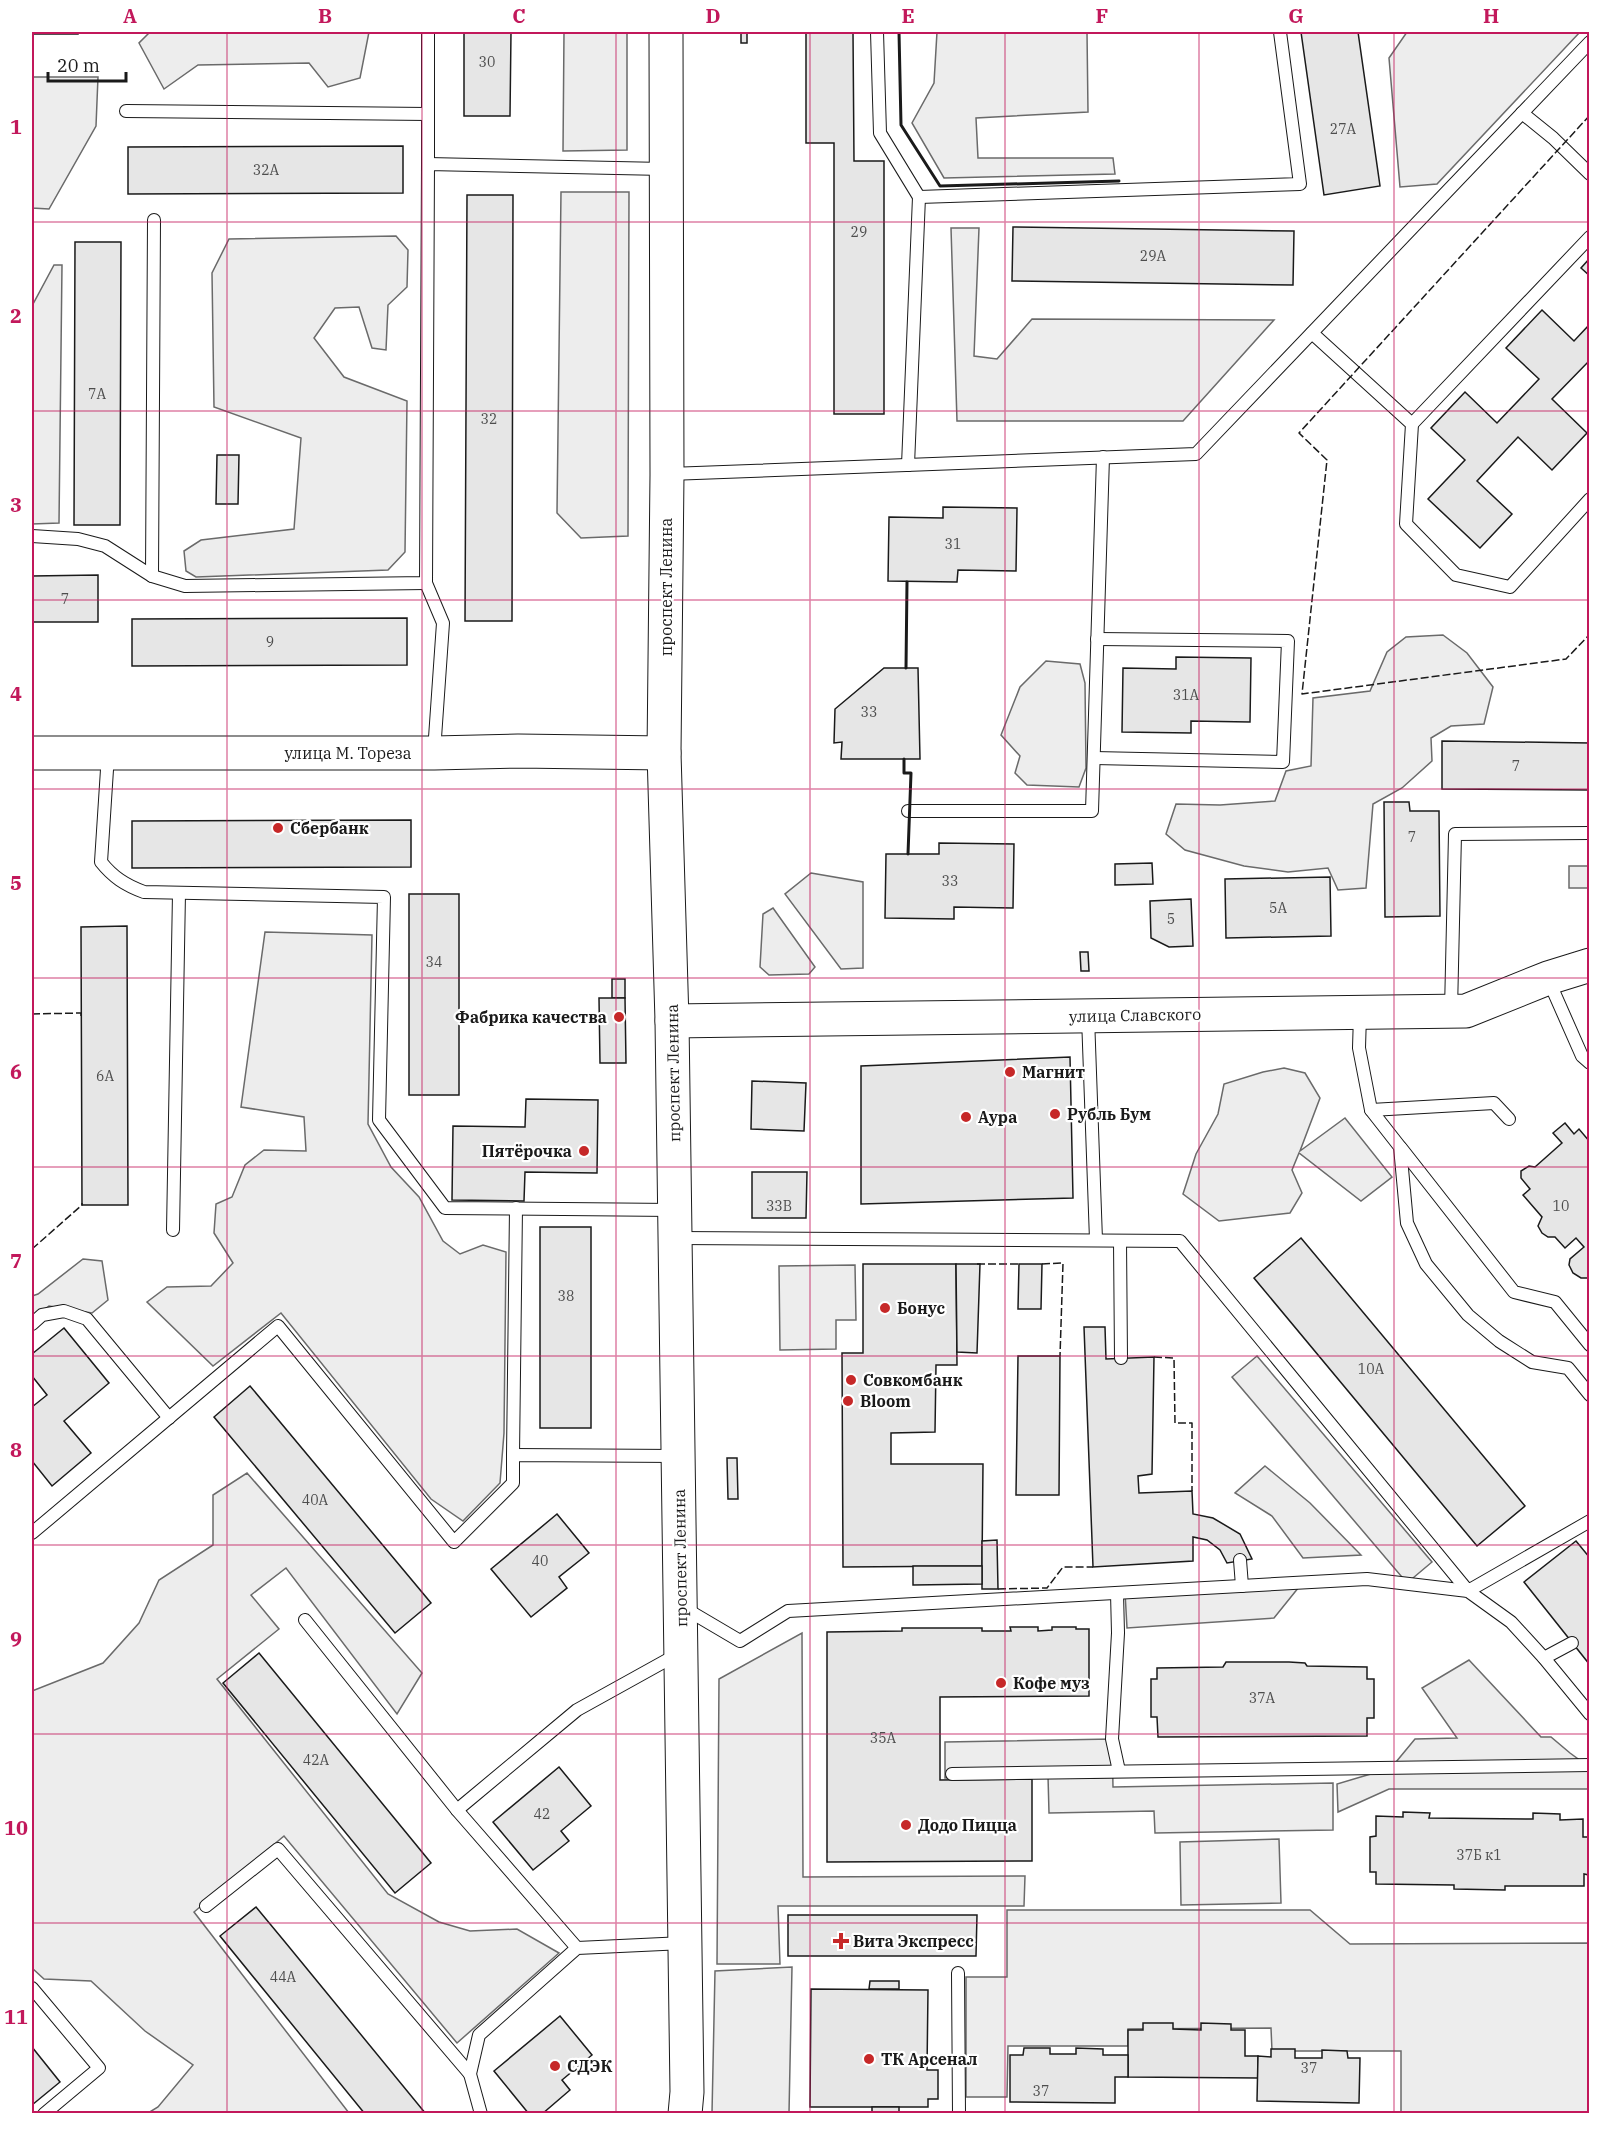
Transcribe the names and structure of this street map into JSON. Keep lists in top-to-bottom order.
{
  "streets": {
    "main road": ["проспект Ленина", "улица М. Тореза", "улица Славского"]
  },
  "crossings": [
    ["проспект Ленина", "улица М. Тореза"],
    ["проспект Ленина", "улица Славского"]
  ],
  "places": {
    "other": [
      "Сбербанк",
      "Фабрика качества",
      "Магнит",
      "Рубль Бум",
      "Аура",
      "Пятёрочка",
      "Бонус",
      "Совкомбанк",
      "Bloom",
      "Кофе муз",
      "Додо Пицца",
      "ТК Арсенал",
      "СДЭК"
    ],
    "health": ["Вита Экспресс"]
  },
  "house_numbers": [
    "30",
    "27А",
    "32А",
    "29",
    "29А",
    "7А",
    "32",
    "31",
    "7",
    "9",
    "31А",
    "33",
    "7",
    "7",
    "33",
    "5А",
    "5",
    "34",
    "6А",
    "33В",
    "10",
    "38",
    "10А",
    "40А",
    "40",
    "37А",
    "35А",
    "42А",
    "42",
    "37Б к1",
    "44А",
    "37",
    "37"
  ],
  "scale_bar": "20 m",
  "grid": {
    "columns": [
      "A",
      "B",
      "C",
      "D",
      "E",
      "F",
      "G",
      "H"
    ],
    "rows": [
      "1",
      "2",
      "3",
      "4",
      "5",
      "6",
      "7",
      "8",
      "9",
      "10",
      "11"
    ]
  }
}
